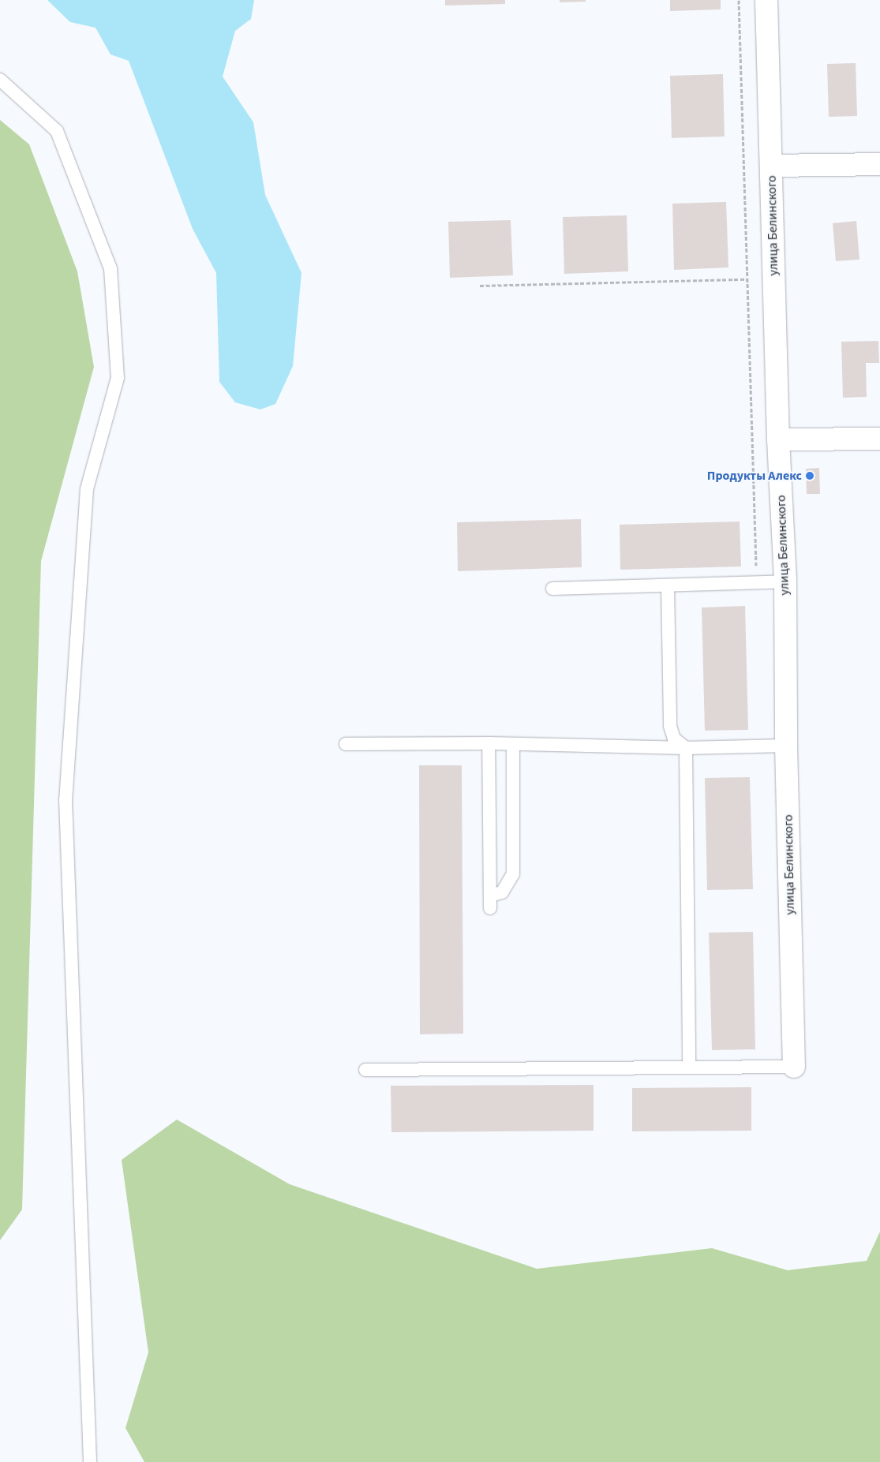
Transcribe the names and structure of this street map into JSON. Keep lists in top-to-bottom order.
{
  "streets": {
    "street": ["улица Белинского"]
  },
  "places": ["Продукты Алекс"]
}
